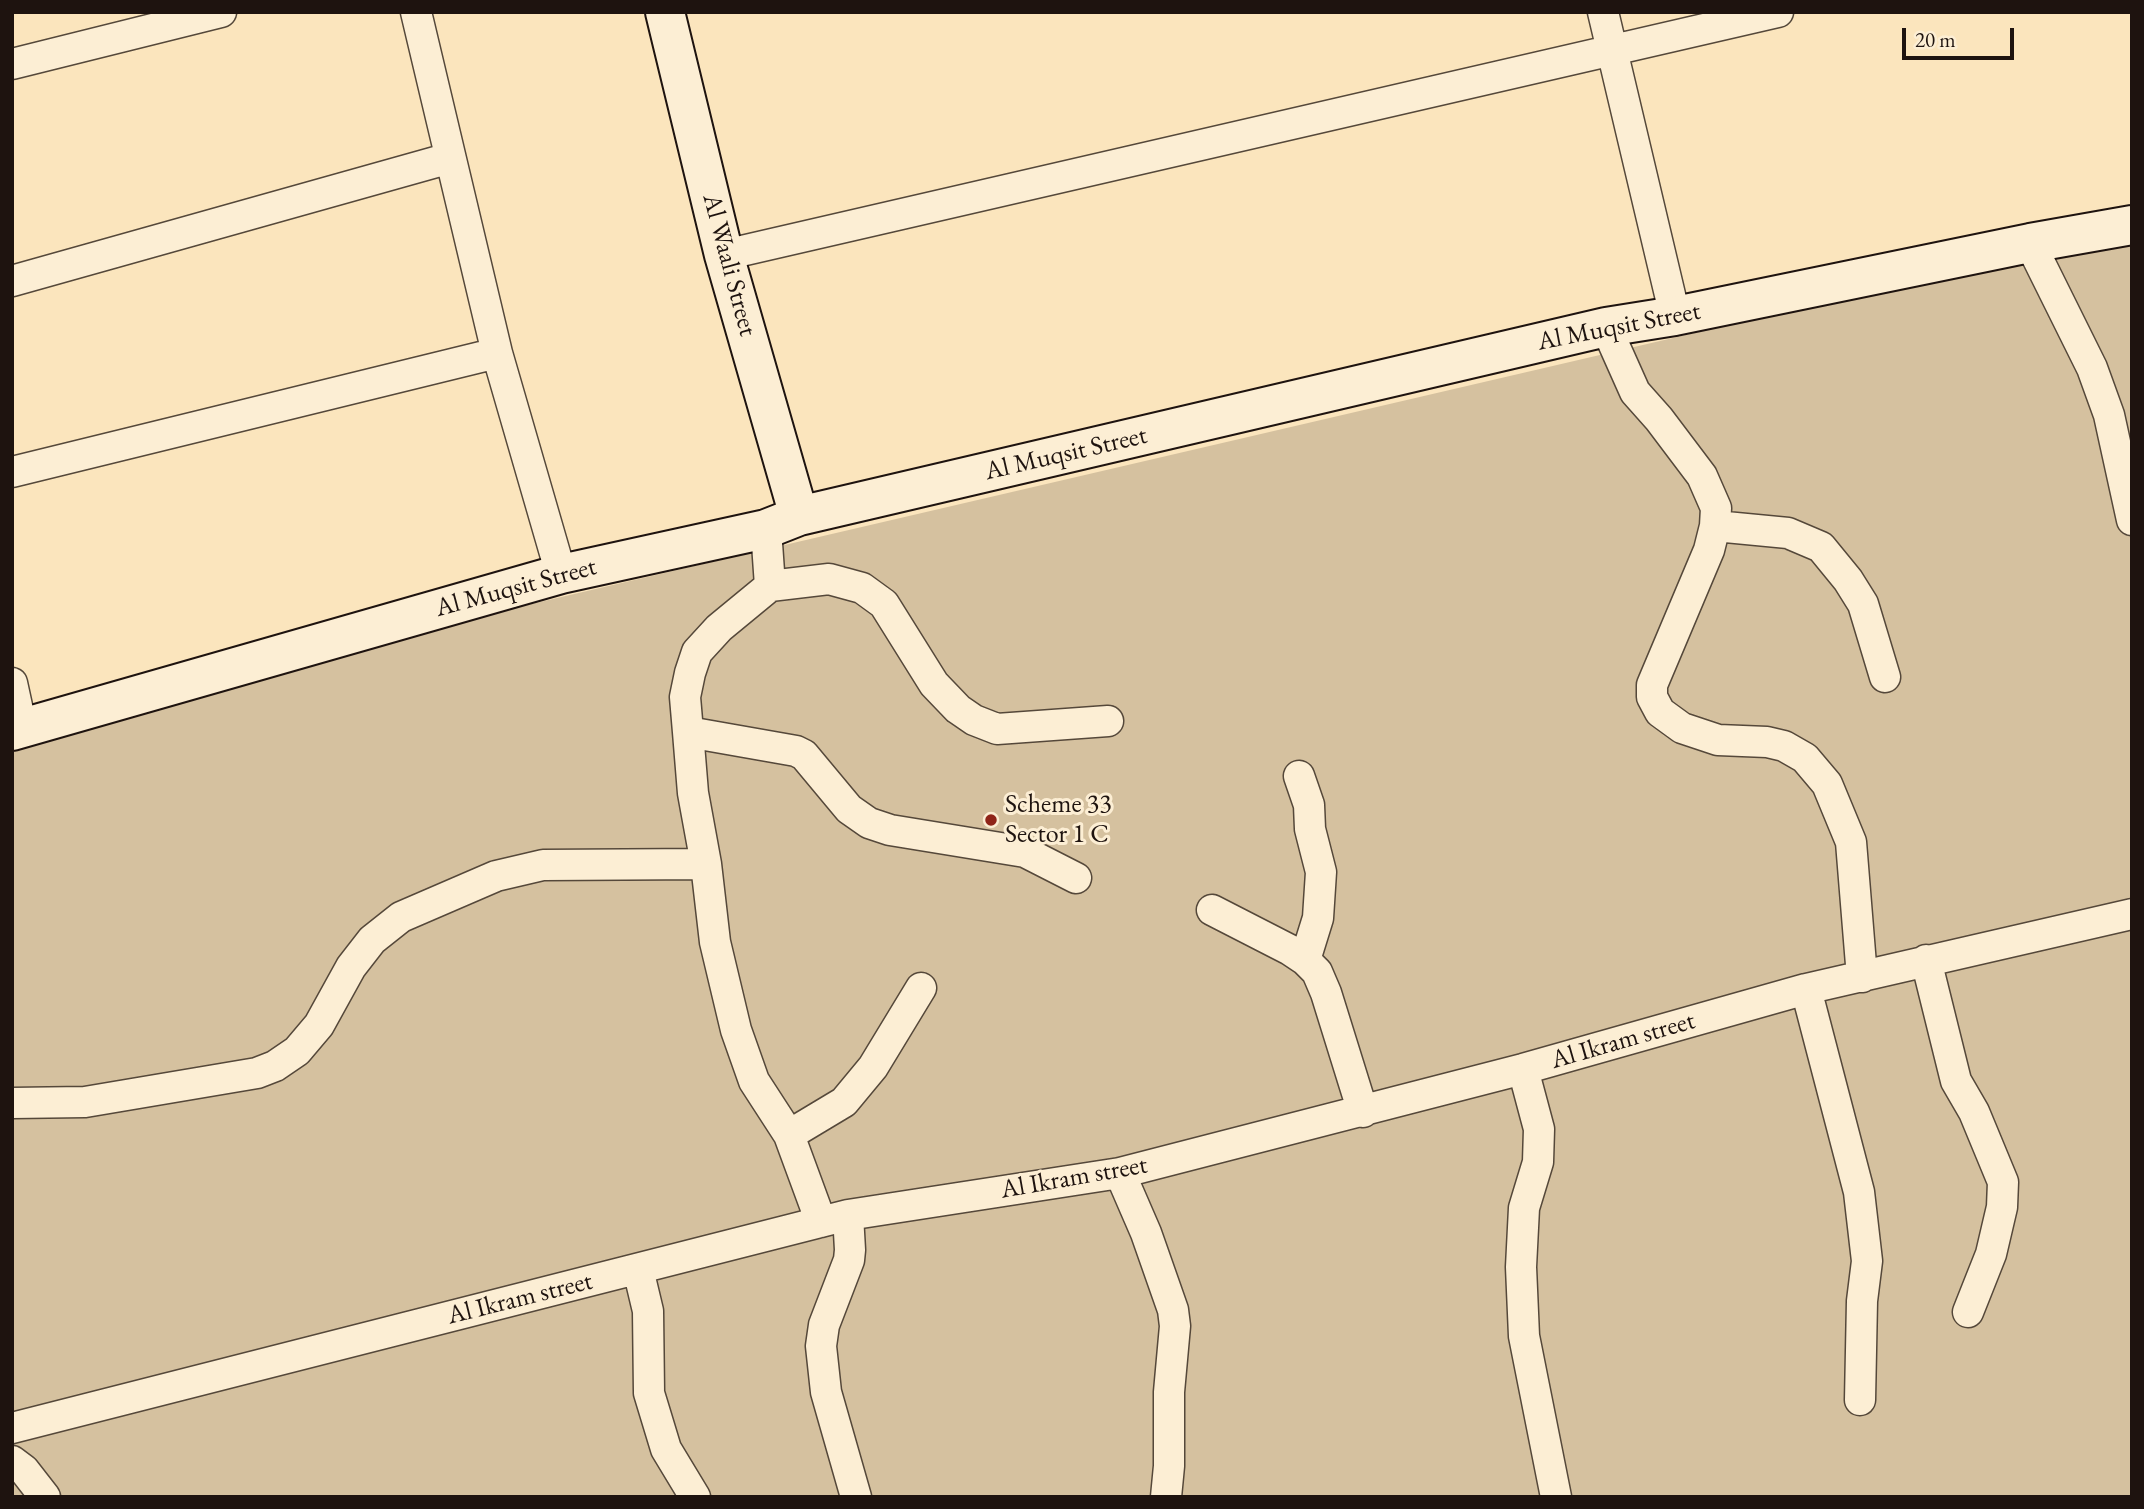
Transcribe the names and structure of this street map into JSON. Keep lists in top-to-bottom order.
{
  "streets": {
    "street": ["Al Waali Street", "Al Muqsit Street", "Al Ikram street"]
  },
  "crossings": [
    ["Al Waali Street", "Al Muqsit Street"]
  ],
  "places": ["Scheme 33 Sector 1 C"],
  "scale_bar": "20 m"
}
